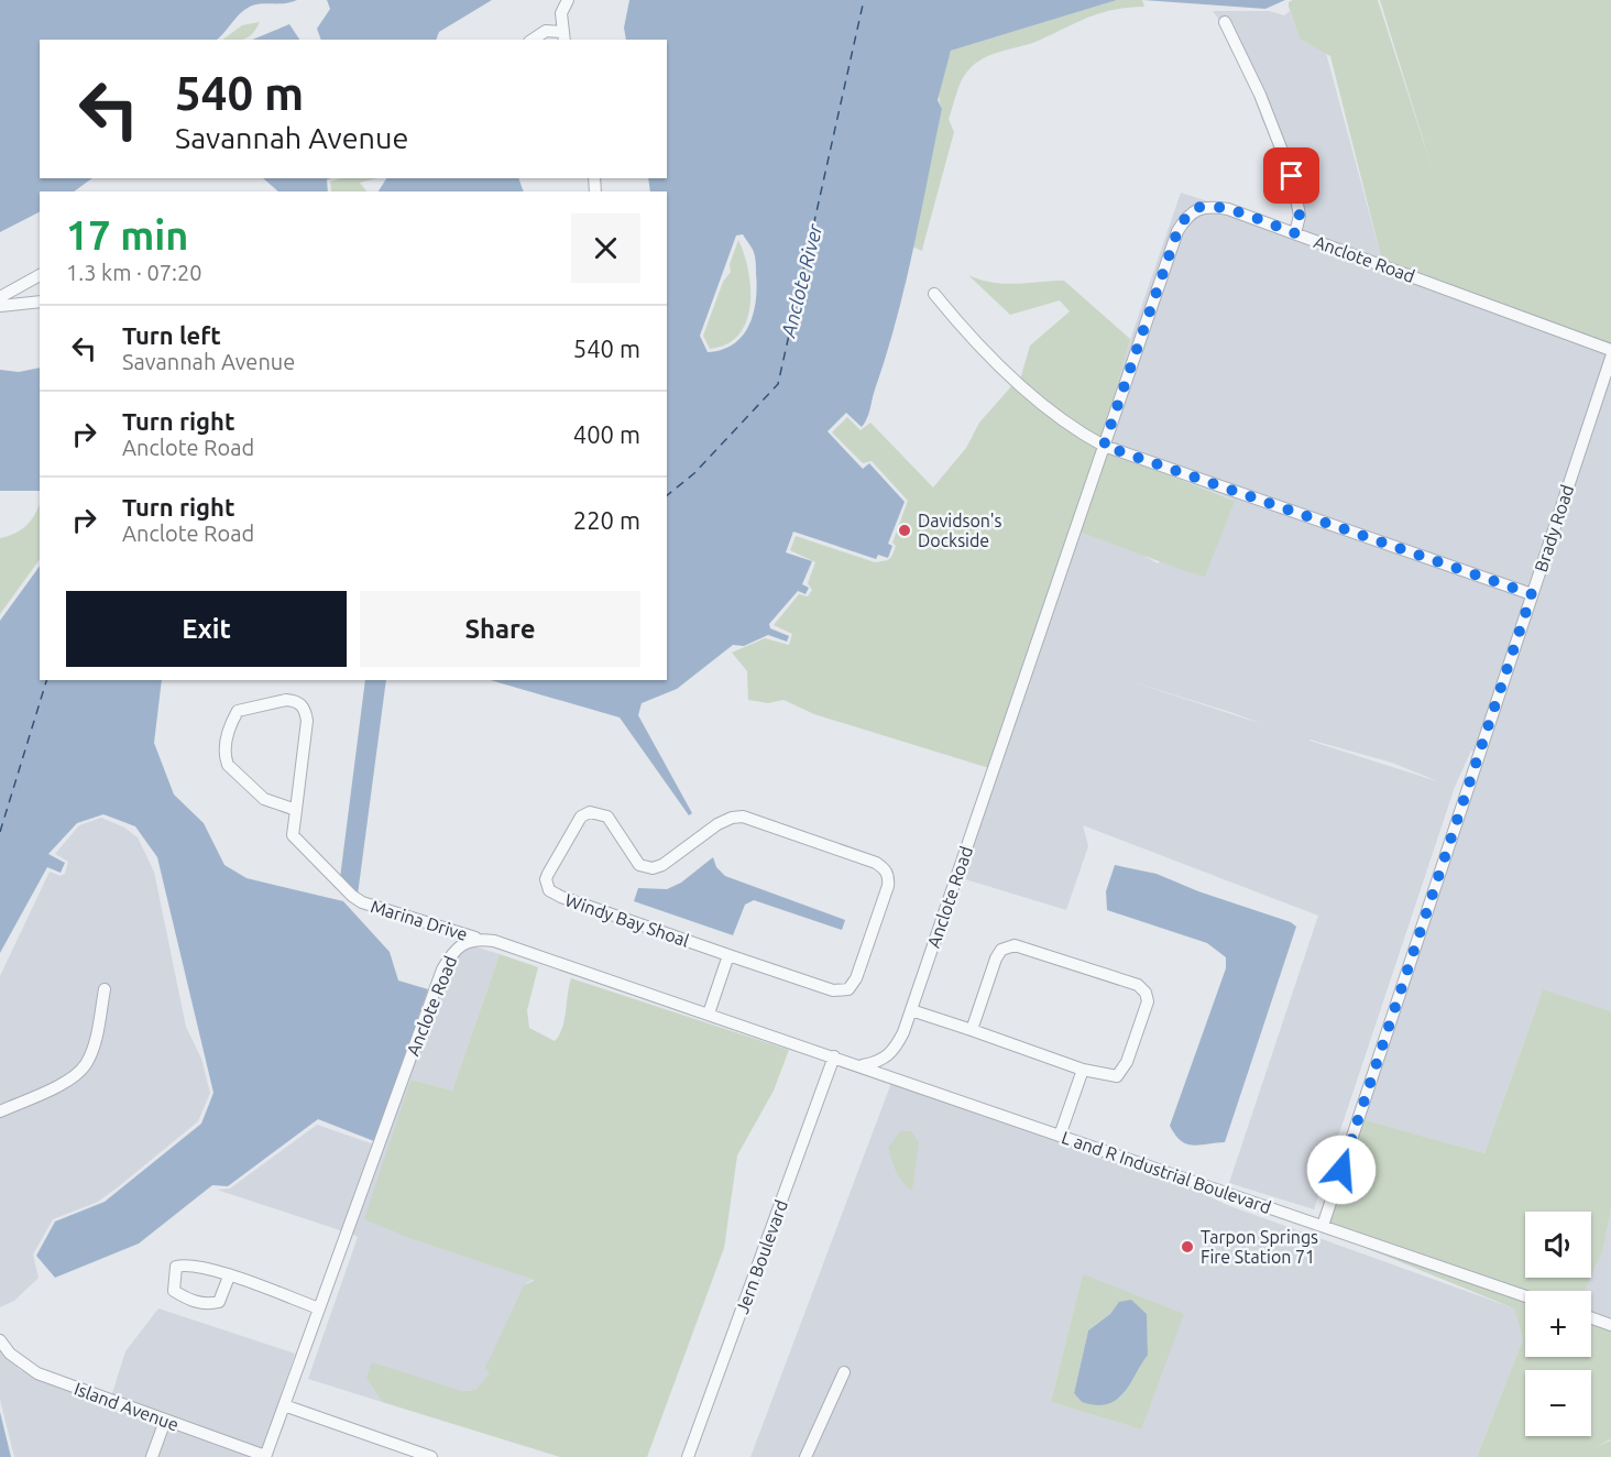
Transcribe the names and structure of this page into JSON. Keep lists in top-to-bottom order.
{
  "streets": {
    "street": [
      "Anclote Road",
      "Brady Road",
      "Marina Drive",
      "Windy Bay Shoal",
      "L and R Industrial Boulevard",
      "Jern Boulevard",
      "Island Avenue"
    ]
  },
  "crossings": [
    ["Anclote Road", "Marina Drive"],
    ["Anclote Road", "L and R Industrial Boulevard"],
    ["Anclote Road", "Island Avenue"],
    ["Brady Road", "L and R Industrial Boulevard"]
  ],
  "water": ["Anclote River"],
  "places": ["Davidson's Dockside", "Tarpon Springs Fire Station 71"],
  "page": {
    "turn": ["540 m", "Savannah Avenue"],
    "heading": ["17 min", "1.3 km · 07:20"],
    "list": [
      {
        "name": "Turn left",
        "note": "Savannah Avenue",
        "value": "540 m"
      },
      {
        "name": "Turn right",
        "note": "Anclote Road",
        "value": "400 m"
      },
      {
        "name": "Turn right",
        "note": "Anclote Road",
        "value": "220 m"
      }
    ],
    "buttons": ["Exit", "Share"],
    "map_buttons": ["+", "−"]
  }
}
